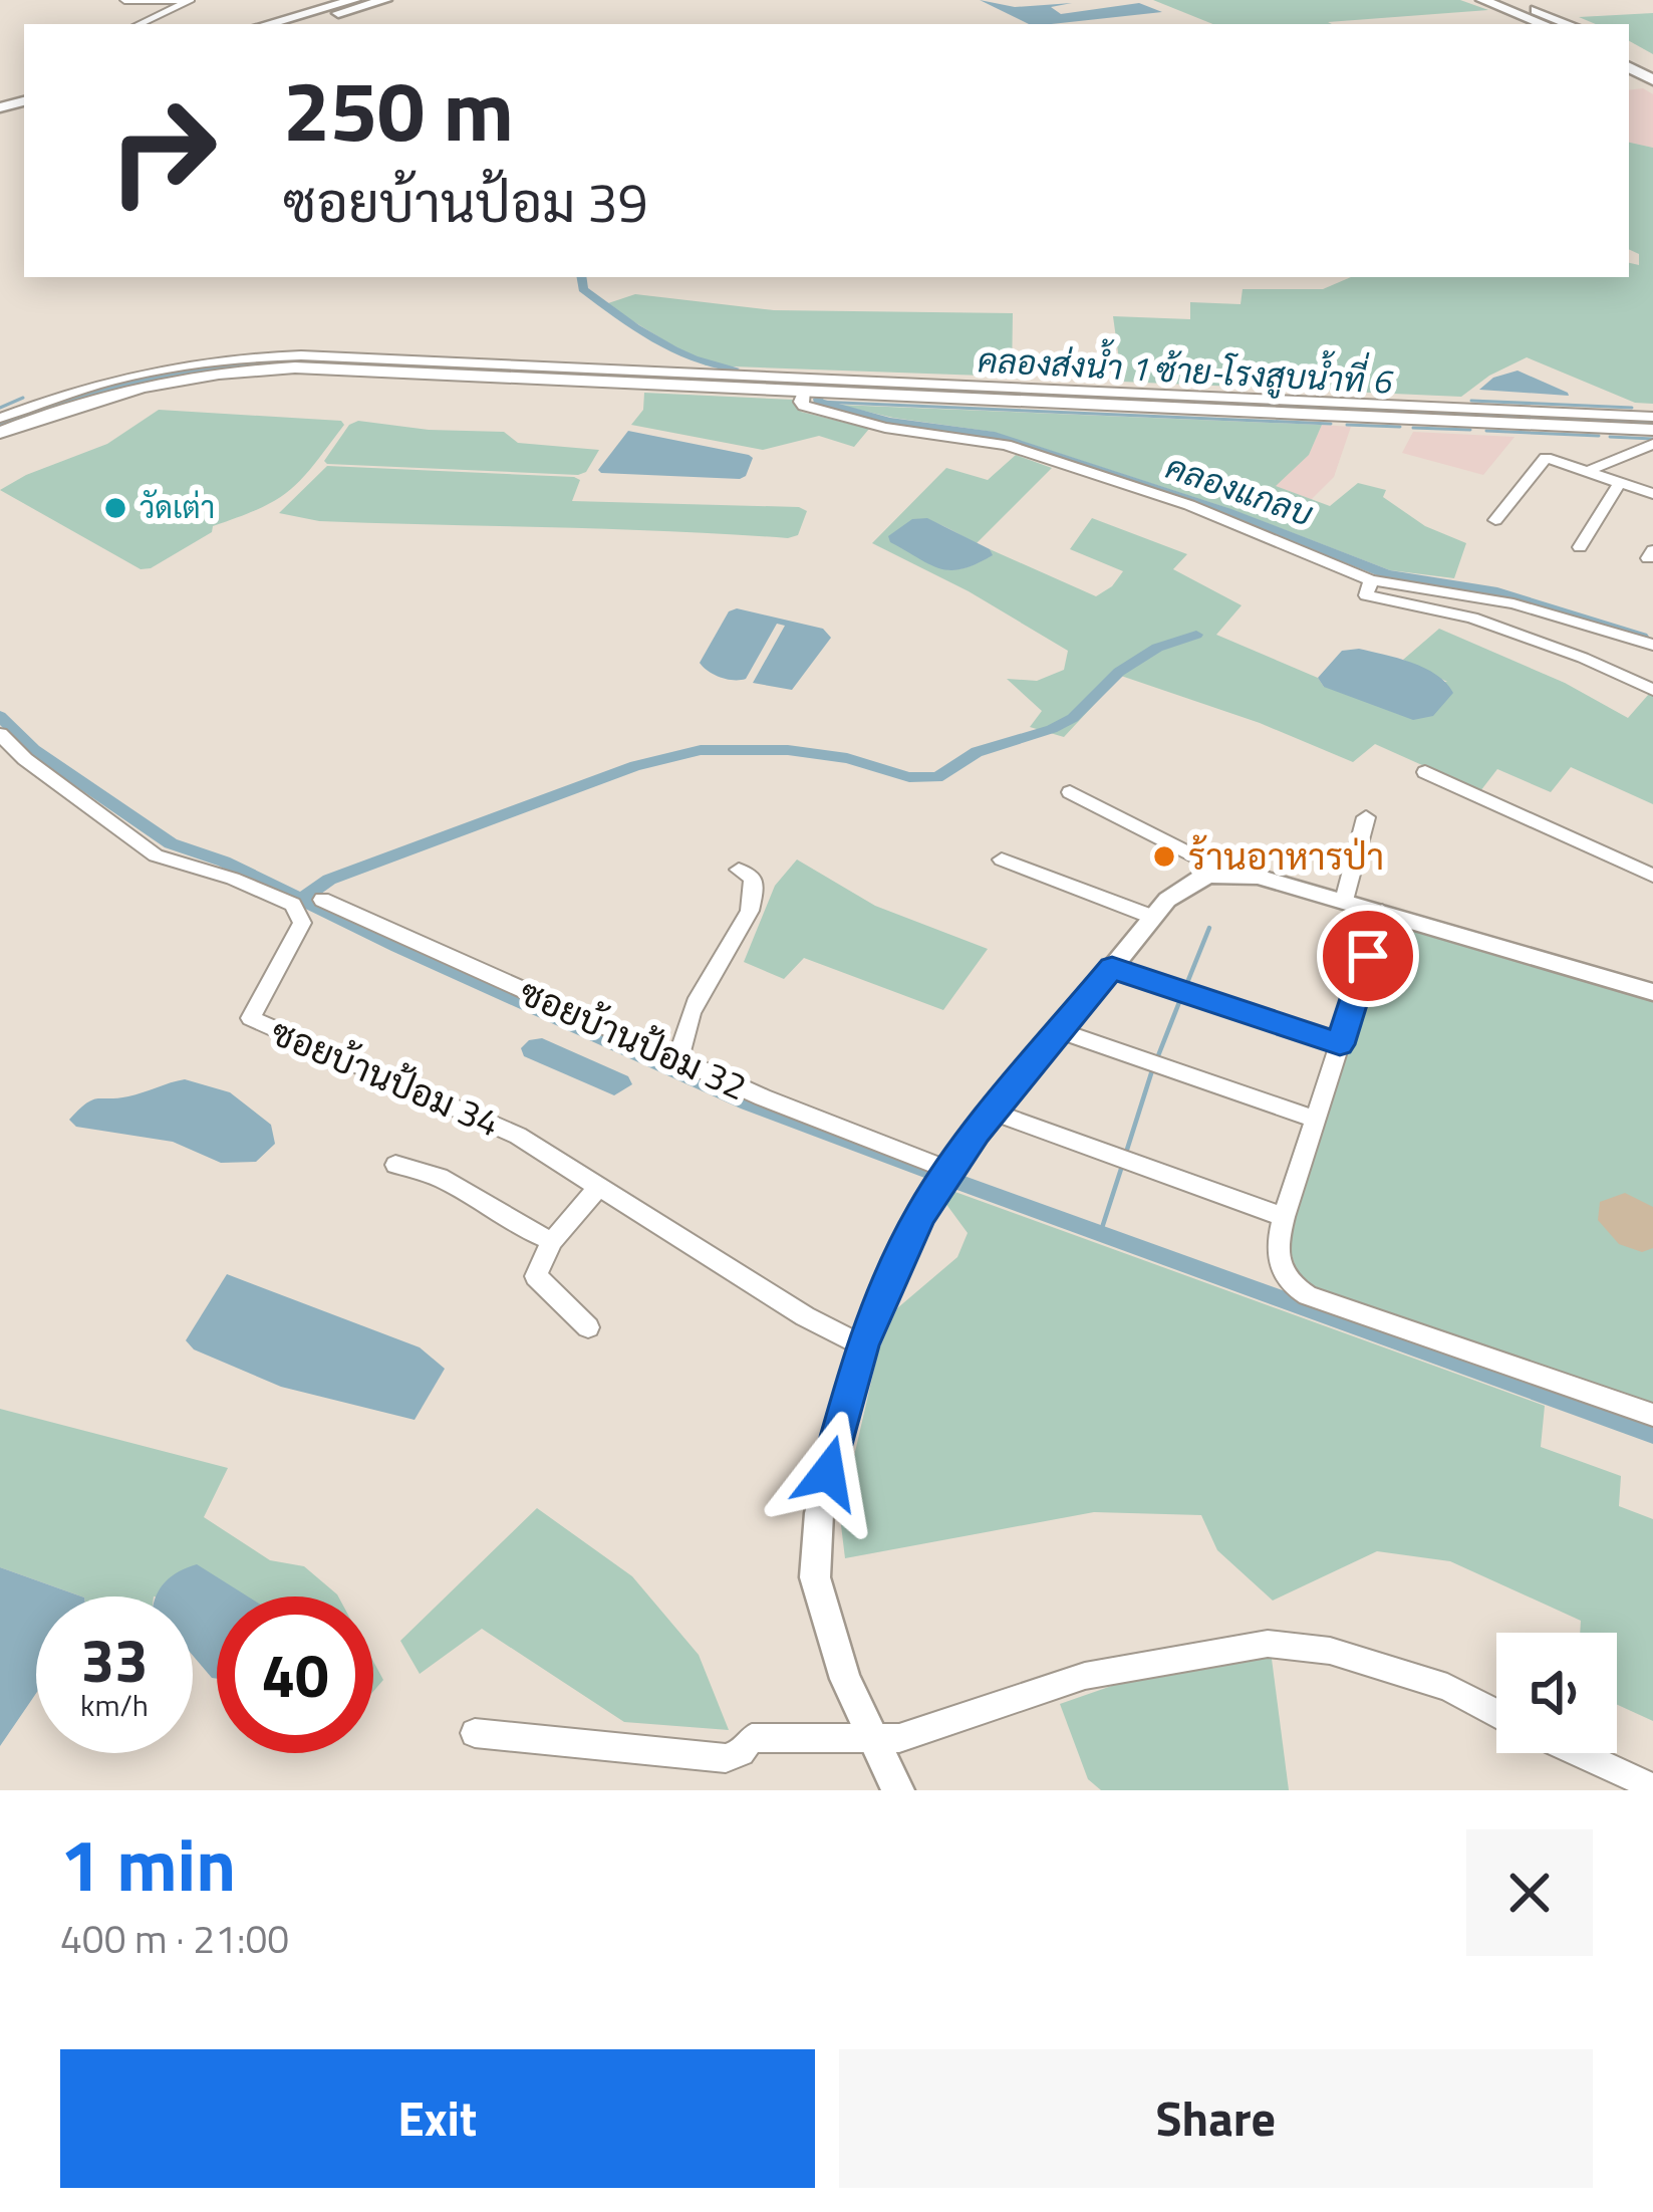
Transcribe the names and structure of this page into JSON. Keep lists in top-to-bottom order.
{
  "streets": {
    "street": ["ซอยบ้านป้อม 32", "ซอยบ้านป้อม 34"]
  },
  "water": ["คลองส่งน้ำ 1 ซ้าย-โรงสูบน้ำที่ 6", "คลองแกลบ"],
  "places": ["วัดเต่า", "ร้านอาหารป่า"],
  "page": {
    "turn": ["250 m", "ซอยบ้านป้อม 39"],
    "speed": "33 km/h",
    "limit": "40",
    "heading": ["1 min", "400 m · 21:00"],
    "buttons": ["Exit", "Share"]
  }
}
